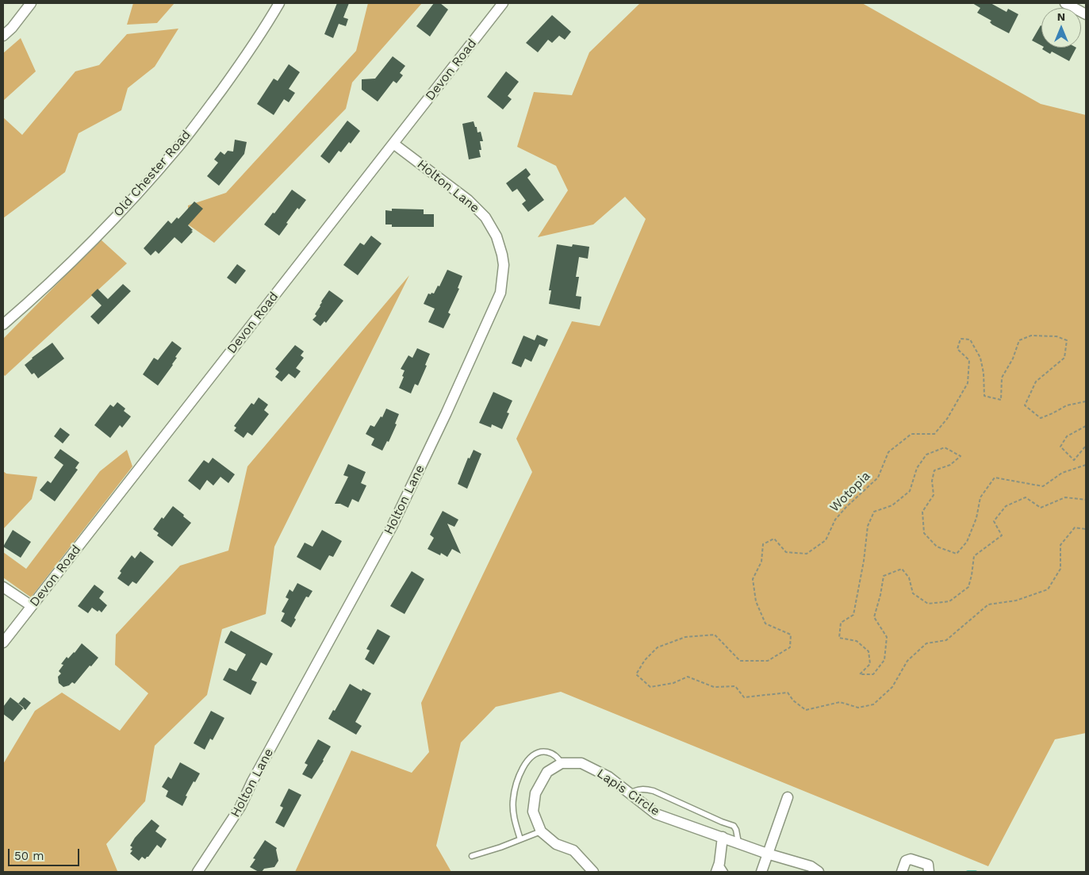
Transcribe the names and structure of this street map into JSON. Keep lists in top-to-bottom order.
{
  "streets": {
    "street": [
      "Devon Road",
      "Old Chester Road",
      "Holton Lane",
      "Lapis Circle"
    ],
    "path": ["Wotopia"]
  },
  "crossings": [
    ["Devon Road", "Holton Lane"]
  ],
  "scale_bar": "50 m",
  "north": "top"
}
